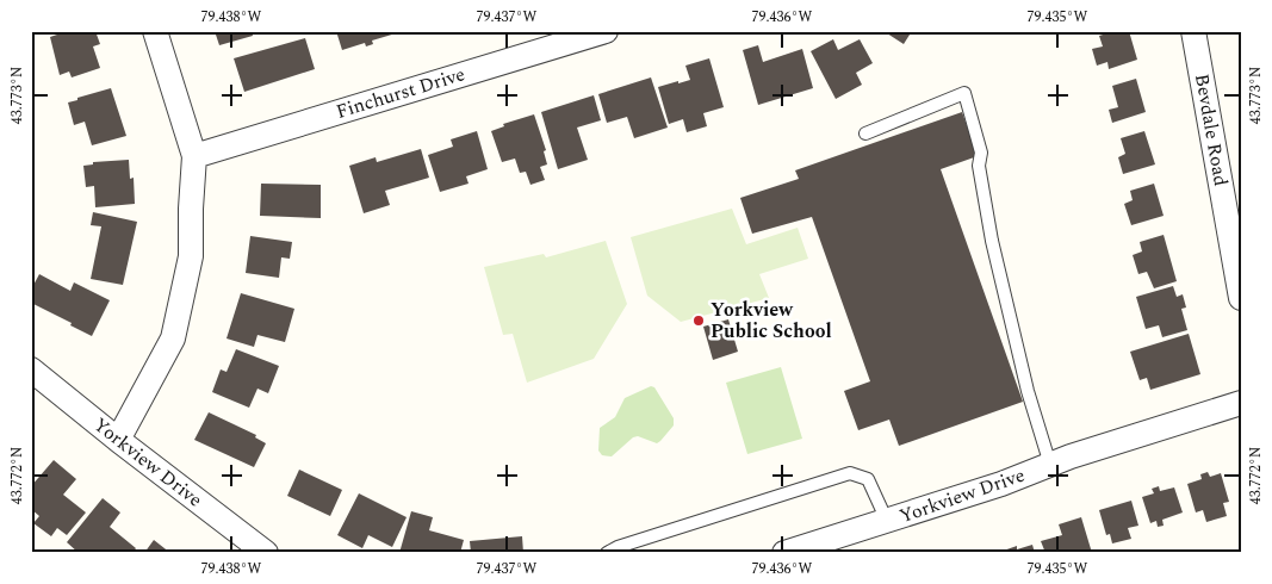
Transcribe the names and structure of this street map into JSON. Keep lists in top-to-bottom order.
{
  "streets": {
    "street": ["Finchurst Drive", "Bevdale Road", "Yorkview Drive"]
  },
  "places": ["Yorkview Public School"],
  "coordinates": [
    "79.438°W",
    "79.437°W",
    "79.436°W",
    "79.435°W",
    "43.773°N",
    "43.772°N"
  ]
}
